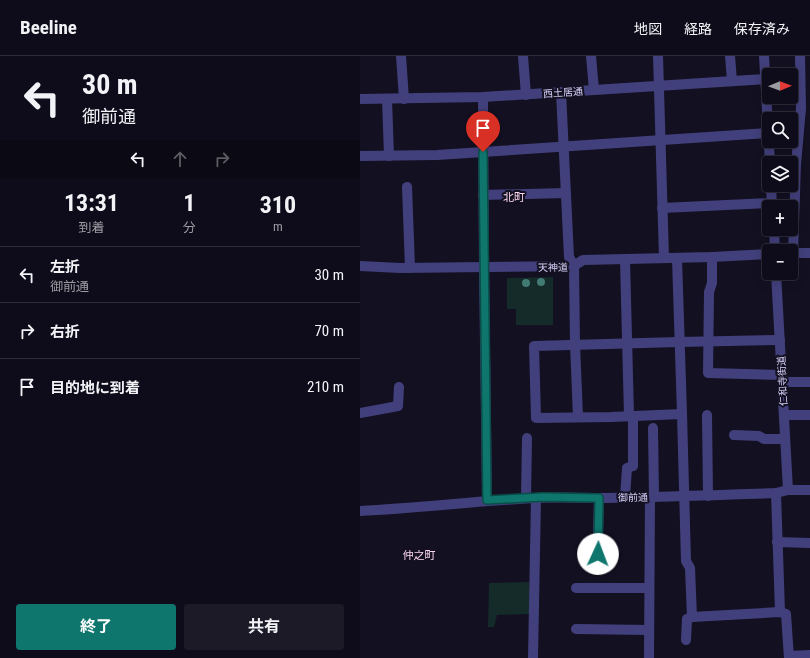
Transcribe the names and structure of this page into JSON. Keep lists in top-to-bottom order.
{
  "streets": {
    "street": [
      "西土居通",
      "天神道",
      "仁和寺街道",
      "御前通"
    ]
  },
  "crossings": [
    ["仁和寺街道", "御前通"]
  ],
  "districts": ["北町", "仲之町"],
  "north": "right",
  "page": {
    "header": "Beeline",
    "nav": ["地図", "経路", "保存済み"],
    "turn": ["30 m", "御前通"],
    "map_buttons": ["+", "−"],
    "eta": [
      "13:31",
      "到着",
      "1",
      "分",
      "310",
      "m"
    ],
    "list": [
      {
        "name": "左折",
        "note": "御前通",
        "value": "30 m"
      },
      {
        "name": "右折",
        "value": "70 m"
      },
      {
        "name": "目的地に到着",
        "value": "210 m"
      }
    ],
    "buttons": ["終了", "共有"]
  }
}
